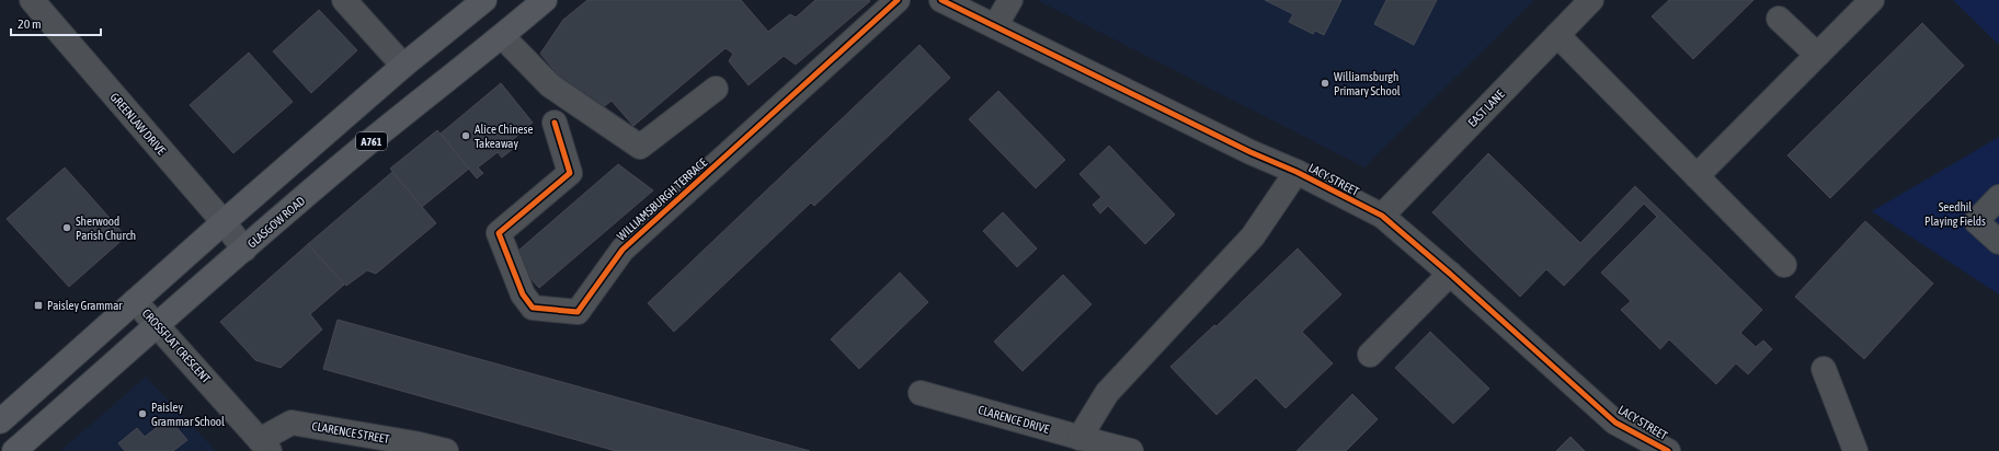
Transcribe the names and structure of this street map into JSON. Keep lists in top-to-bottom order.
{
  "streets": {
    "main road": ["A761", "GLASGOW ROAD"],
    "street": [
      "EAST LANE",
      "GREENLAW DRIVE",
      "LACY STREET",
      "WILLIAMSBURGH TERRACE",
      "CROSSFLAT CRESCENT",
      "CLARENCE DRIVE",
      "CLARENCE STREET"
    ]
  },
  "crossings": [
    ["EAST LANE", "LACY STREET"],
    ["GREENLAW DRIVE", "GLASGOW ROAD"],
    ["GLASGOW ROAD", "CROSSFLAT CRESCENT"],
    ["CROSSFLAT CRESCENT", "CLARENCE STREET"]
  ],
  "parks": ["Seedhil Playing Fields"],
  "places": {
    "other": [
      "Williamsburgh Primary School",
      "Alice Chinese Takeaway",
      "Sherwood Parish Church",
      "Paisley Grammar School"
    ],
    "transit": ["Paisley Grammar"]
  },
  "scale_bar": "20 m"
}
